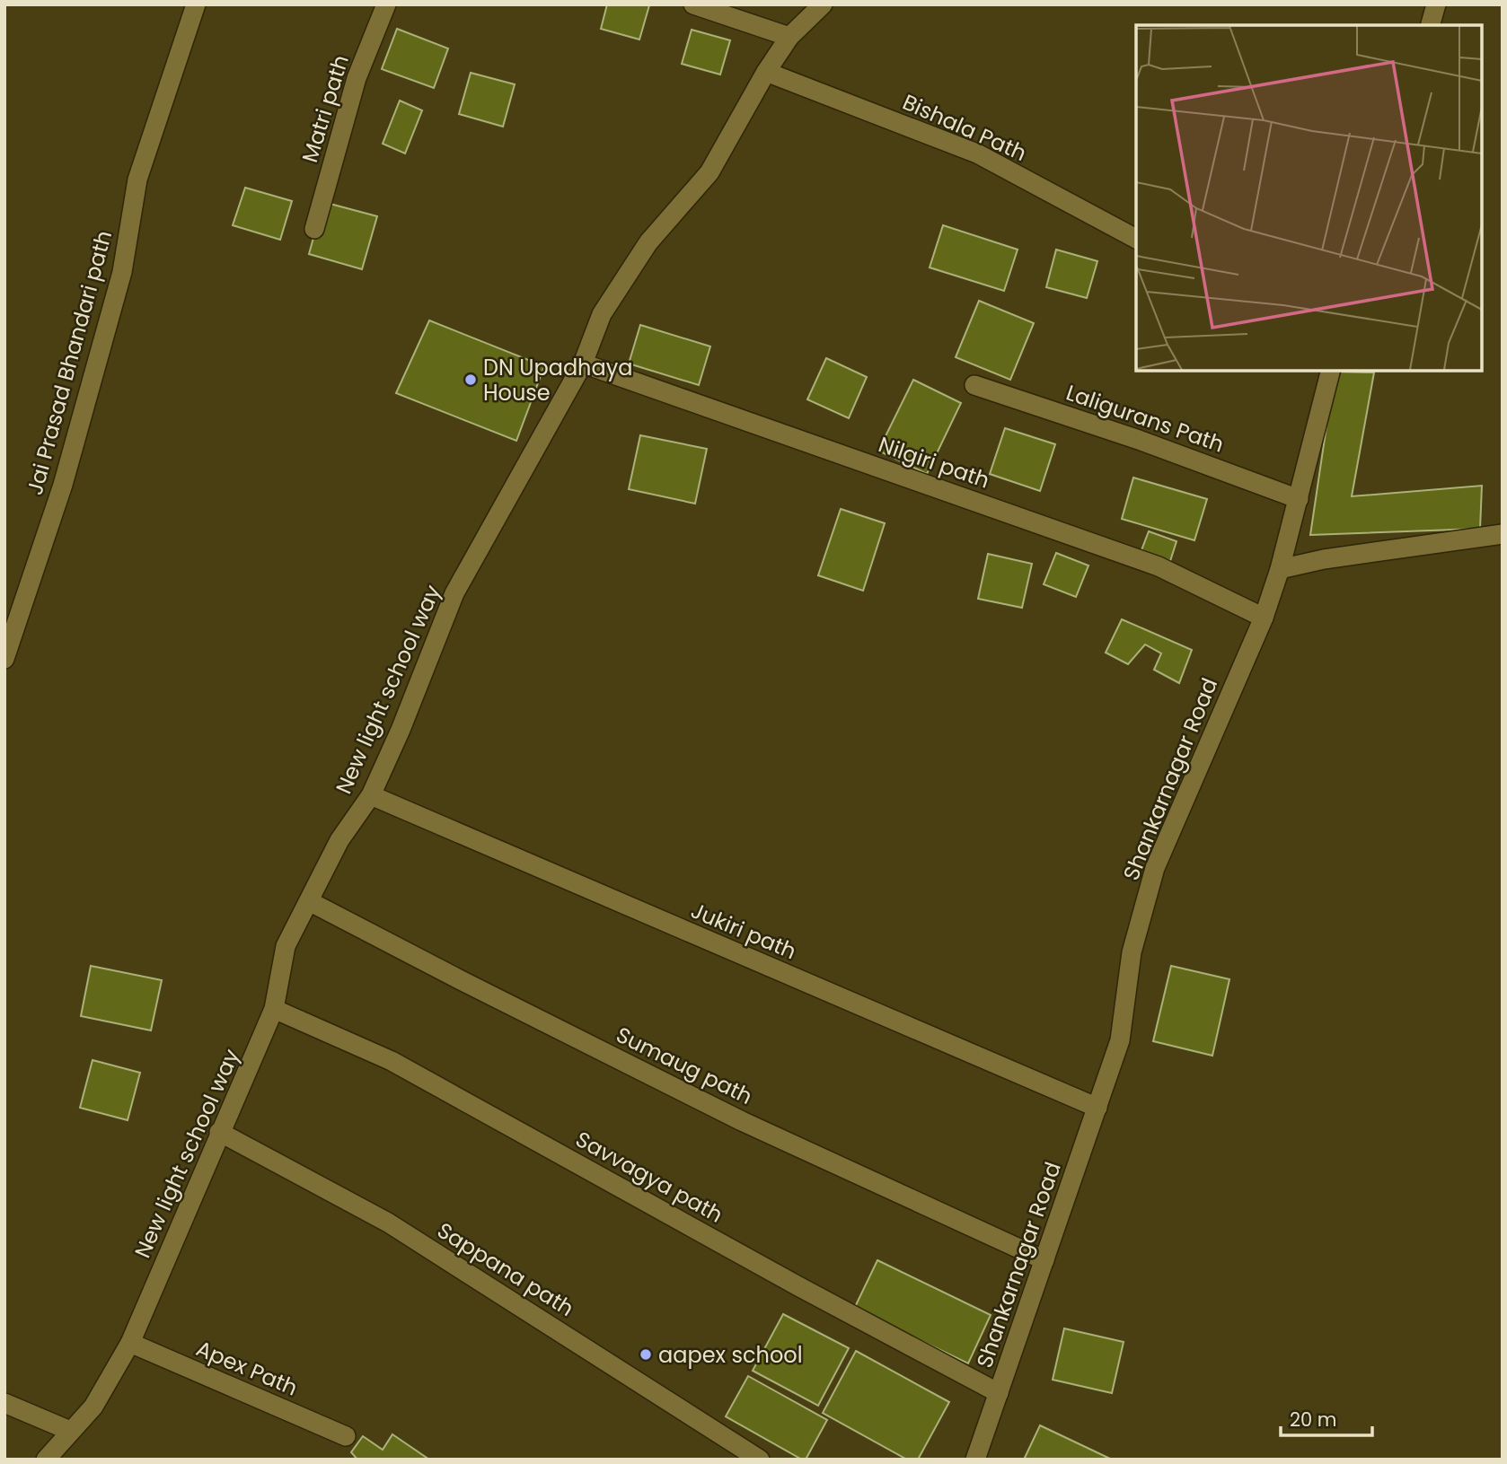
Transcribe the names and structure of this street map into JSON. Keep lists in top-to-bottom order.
{
  "streets": {
    "street": [
      "Matri path",
      "Bishala Path",
      "Jai Prasad Bhandari path",
      "Laligurans Path",
      "Nilgiri path",
      "New light school way",
      "Shankarnagar Road",
      "Jukiri path",
      "Sumaug path",
      "Savvagya path",
      "Sappana path",
      "Apex Path"
    ]
  },
  "crossings": [
    ["Bishala Path", "New light school way"],
    ["Laligurans Path", "Shankarnagar Road"],
    ["Nilgiri path", "New light school way"],
    ["Nilgiri path", "Shankarnagar Road"],
    ["New light school way", "Jukiri path"],
    ["New light school way", "Sumaug path"],
    ["New light school way", "Savvagya path"],
    ["New light school way", "Sappana path"],
    ["New light school way", "Apex Path"],
    ["Shankarnagar Road", "Jukiri path"],
    ["Shankarnagar Road", "Sumaug path"],
    ["Shankarnagar Road", "Savvagya path"]
  ],
  "places": ["DN Upadhaya House", "aapex school"],
  "scale_bar": "20 m"
}
